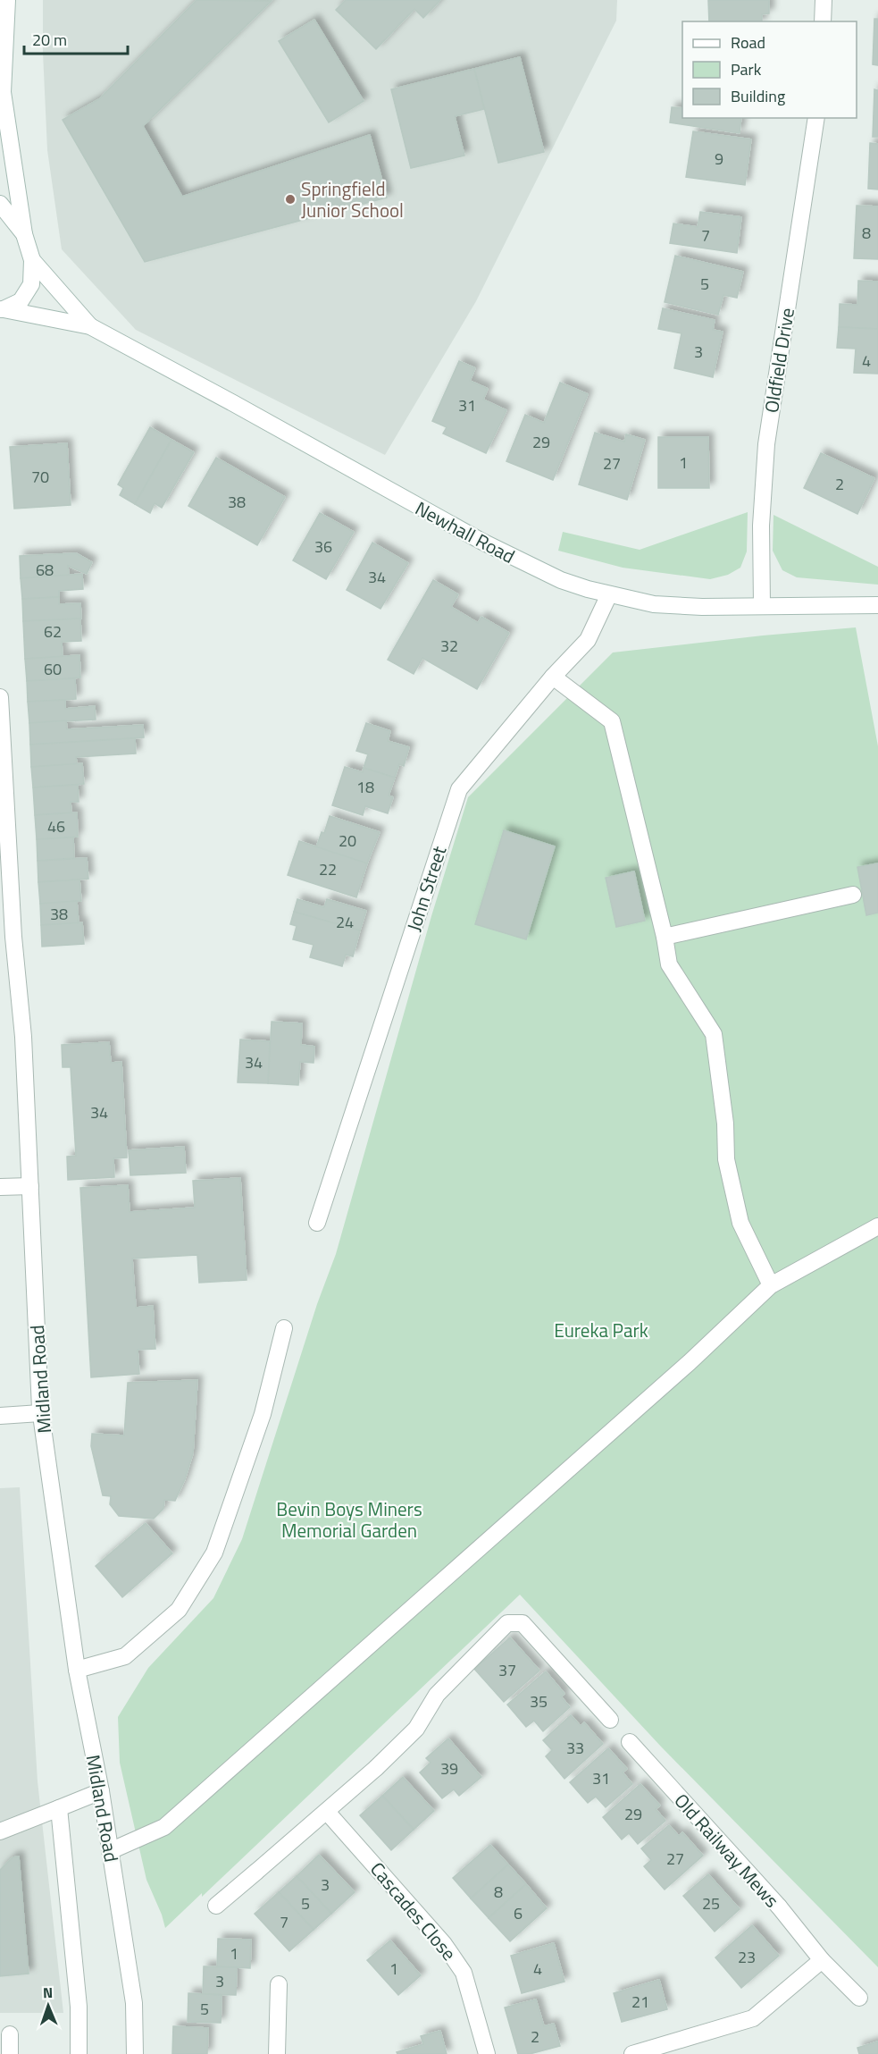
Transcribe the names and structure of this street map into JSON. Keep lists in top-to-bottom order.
{
  "streets": {
    "street": [
      "Oldfield Drive",
      "Newhall Road",
      "John Street",
      "Midland Road",
      "Old Railway Mews",
      "Cascades Close"
    ]
  },
  "crossings": [
    ["Oldfield Drive", "Newhall Road"],
    ["Newhall Road", "John Street"]
  ],
  "parks": ["Eureka Park", "Bevin Boys Miners Memorial Garden"],
  "places": ["Springfield Junior School"],
  "house_numbers": [
    "9",
    "8",
    "7",
    "5",
    "3",
    "4",
    "31",
    "29",
    "1",
    "27",
    "70",
    "2",
    "38",
    "36",
    "68",
    "34",
    "62",
    "32",
    "60",
    "18",
    "46",
    "20",
    "22",
    "38",
    "24",
    "34",
    "34",
    "37",
    "35",
    "33",
    "39",
    "31",
    "29",
    "27",
    "3",
    "8",
    "5",
    "25",
    "6",
    "7",
    "1",
    "23",
    "1",
    "4",
    "3",
    "21",
    "5",
    "2"
  ],
  "legend": ["Road", "Park", "Building"],
  "scale_bar": "20 m",
  "north": "top"
}
